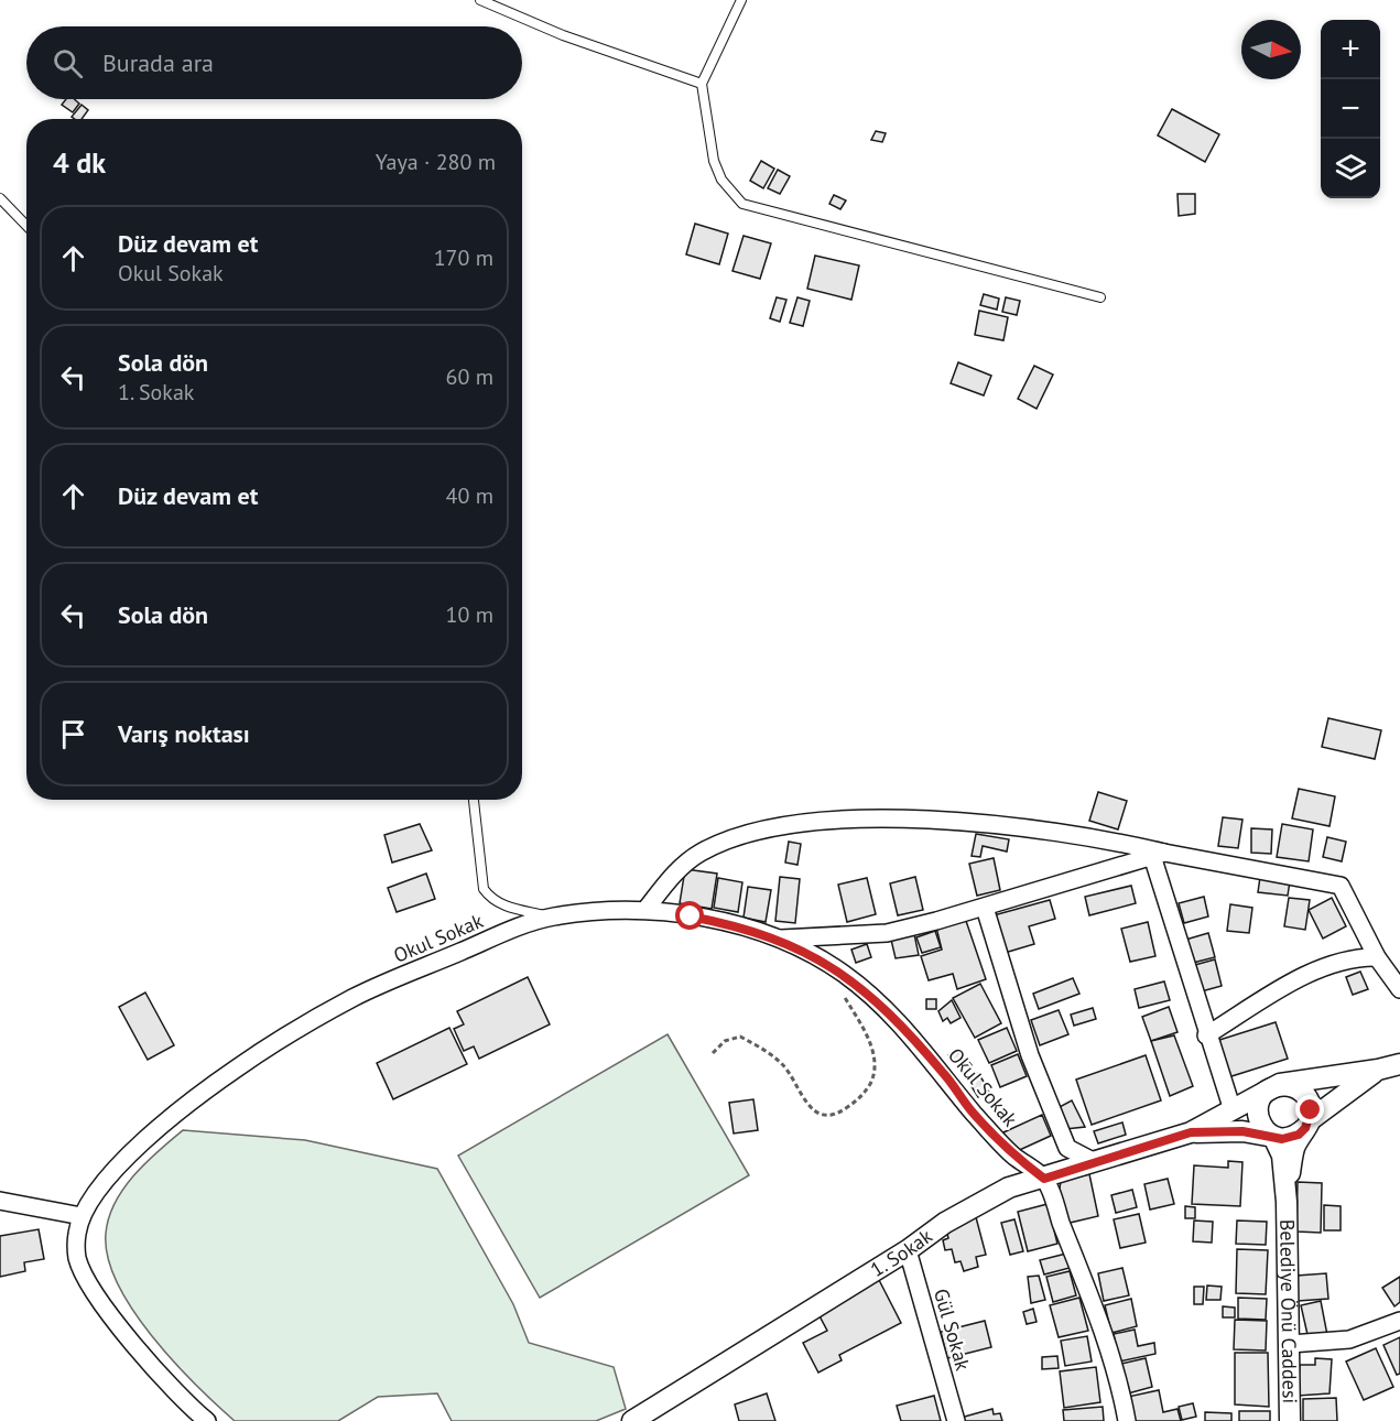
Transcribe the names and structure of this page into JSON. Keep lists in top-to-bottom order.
{
  "streets": {
    "street": [
      "Okul Sokak",
      "1. Sokak",
      "Belediye Önü Caddesi",
      "Gül Sokak"
    ]
  },
  "crossings": [
    ["Okul Sokak", "1. Sokak"],
    ["1. Sokak", "Gül Sokak"]
  ],
  "north": "right",
  "page": {
    "map_buttons": ["+", "−"],
    "search": "Burada ara",
    "heading": ["4 dk", "Yaya · 280 m"],
    "list": [
      ["Düz devam et", "Okul Sokak", "170 m"],
      ["Sola dön", "1. Sokak", "60 m"],
      ["Düz devam et", "40 m"],
      ["Sola dön", "10 m"],
      "Varış noktası"
    ]
  }
}
